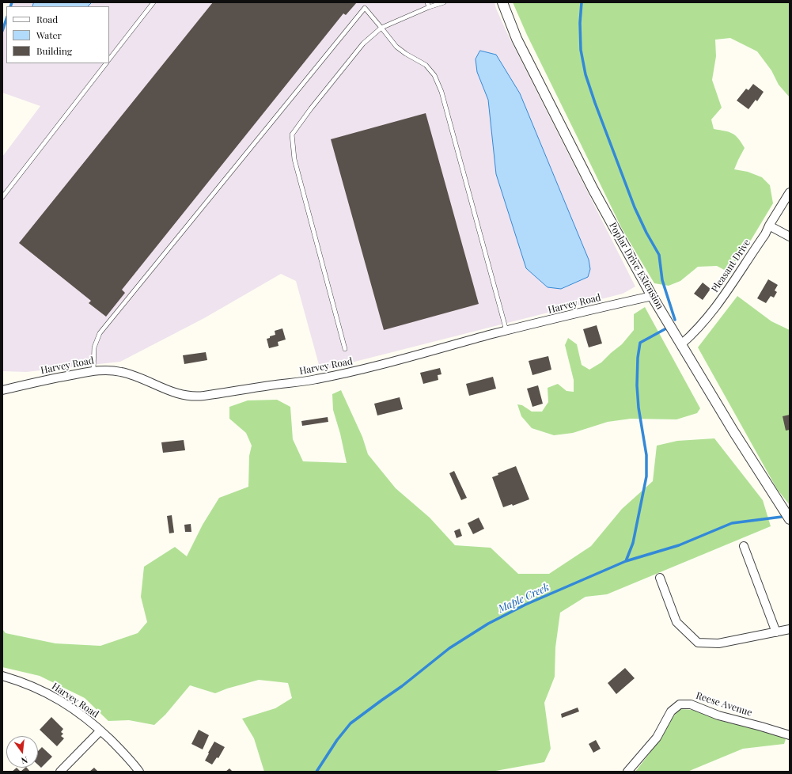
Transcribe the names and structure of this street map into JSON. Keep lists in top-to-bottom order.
{
  "streets": {
    "street": [
      "Poplar Drive Extension",
      "Pleasant Drive",
      "Harvey Road",
      "Reese Avenue"
    ]
  },
  "crossings": [
    ["Poplar Drive Extension", "Pleasant Drive"],
    ["Poplar Drive Extension", "Harvey Road"]
  ],
  "water": ["Maple Creek"],
  "legend": ["Road", "Water", "Building"],
  "north": "bottom"
}
